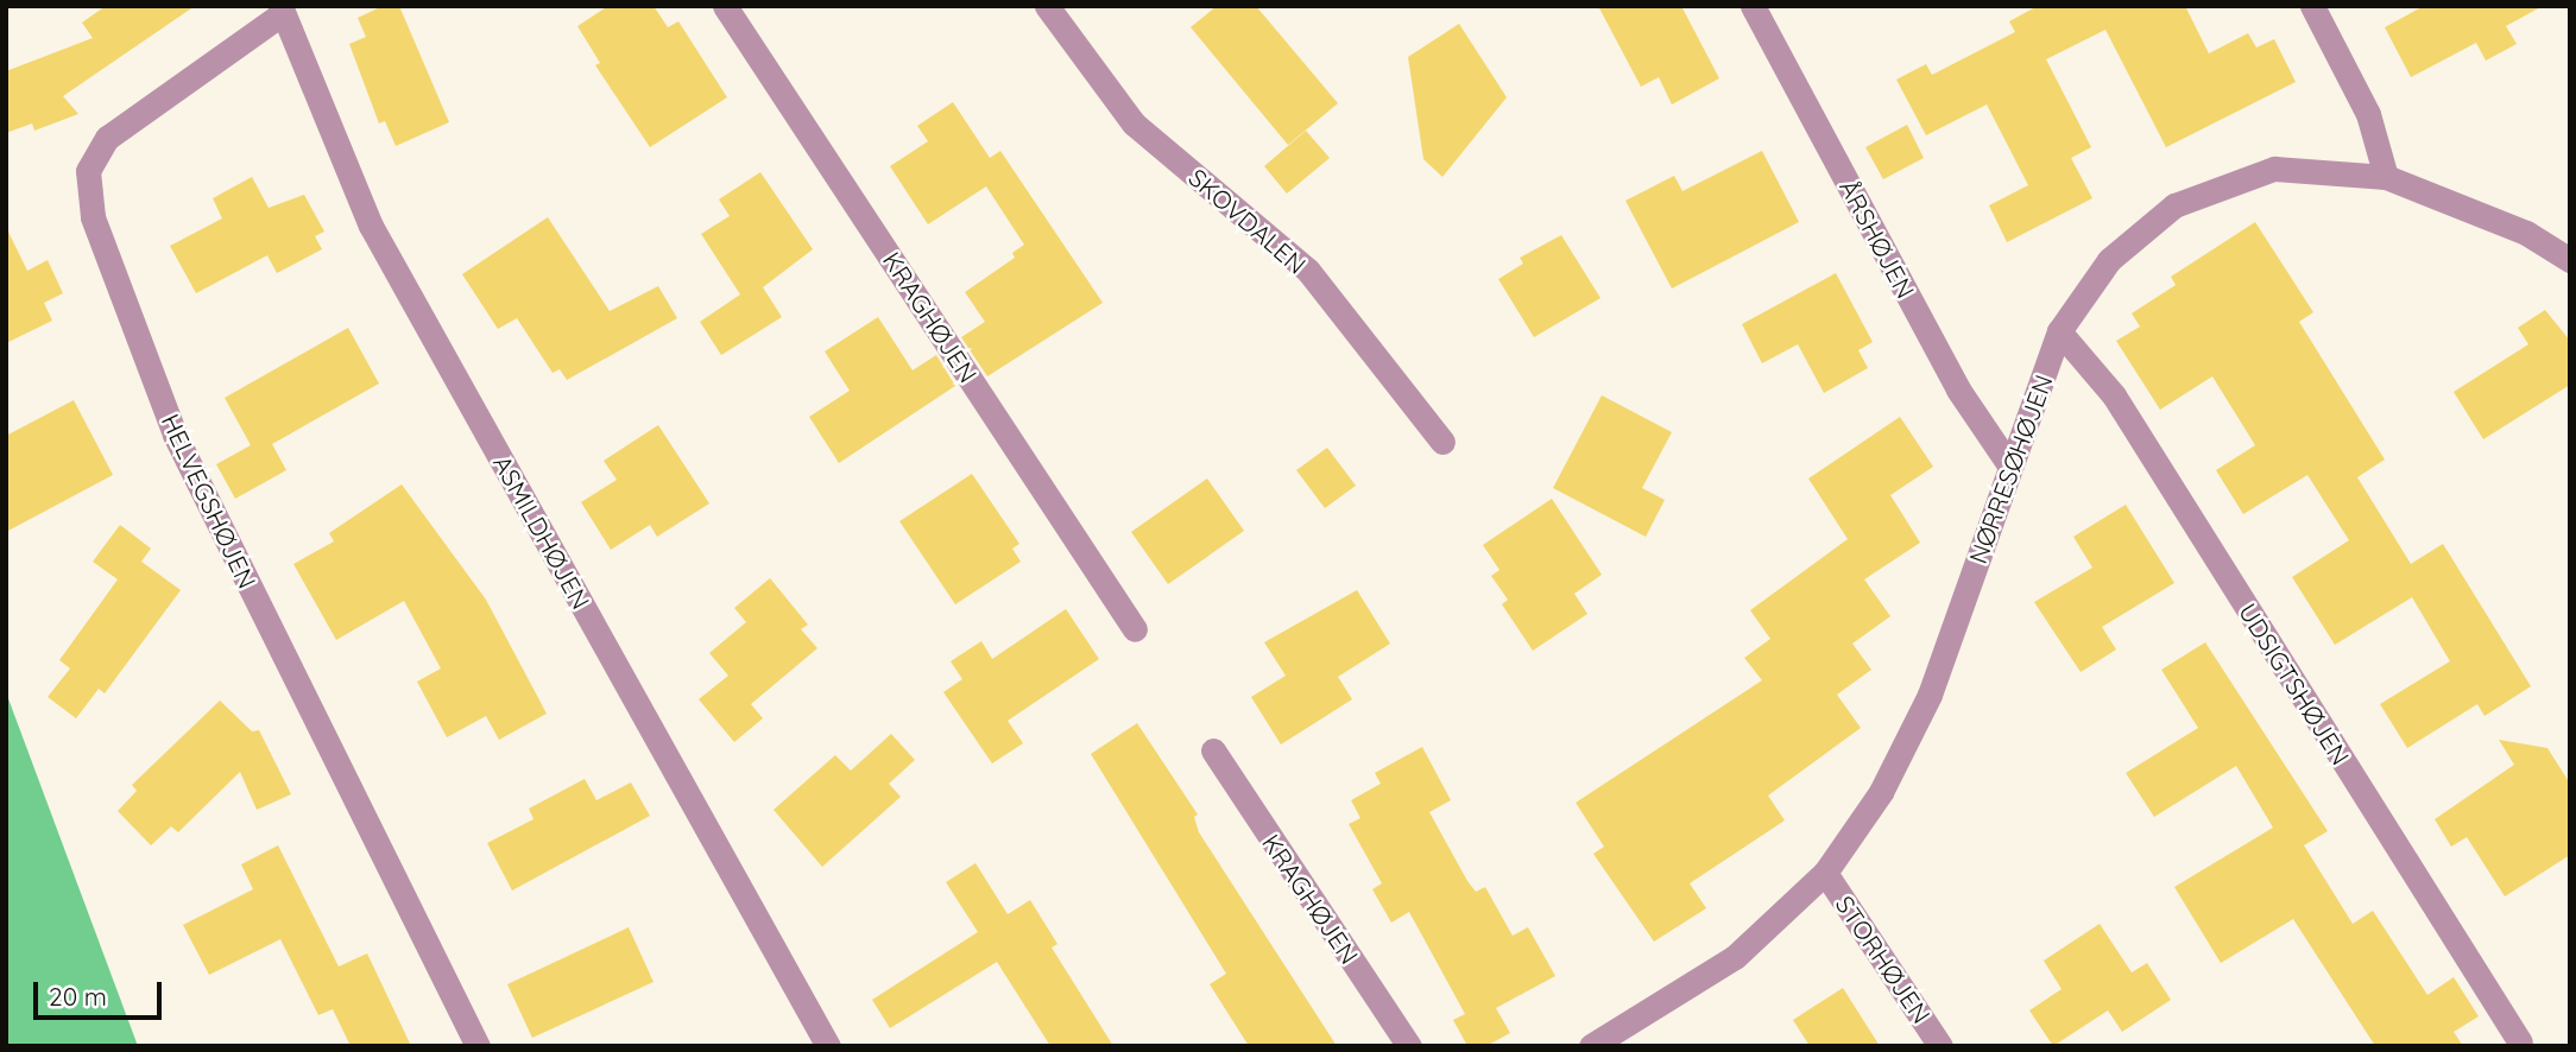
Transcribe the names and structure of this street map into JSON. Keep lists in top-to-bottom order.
{
  "streets": {
    "street": [
      "SKOVDALEN",
      "ÅRSHØJEN",
      "KRAGHØJEN",
      "NØRRESØHØJEN",
      "HELVEGSHØJEN",
      "ASMILDHØJEN",
      "UDSIGTSHØJEN",
      "STORHØJEN"
    ]
  },
  "crossings": [
    ["ÅRSHØJEN", "NØRRESØHØJEN"],
    ["NØRRESØHØJEN", "UDSIGTSHØJEN"],
    ["NØRRESØHØJEN", "STORHØJEN"],
    ["HELVEGSHØJEN", "ASMILDHØJEN"]
  ],
  "scale_bar": "20 m"
}
